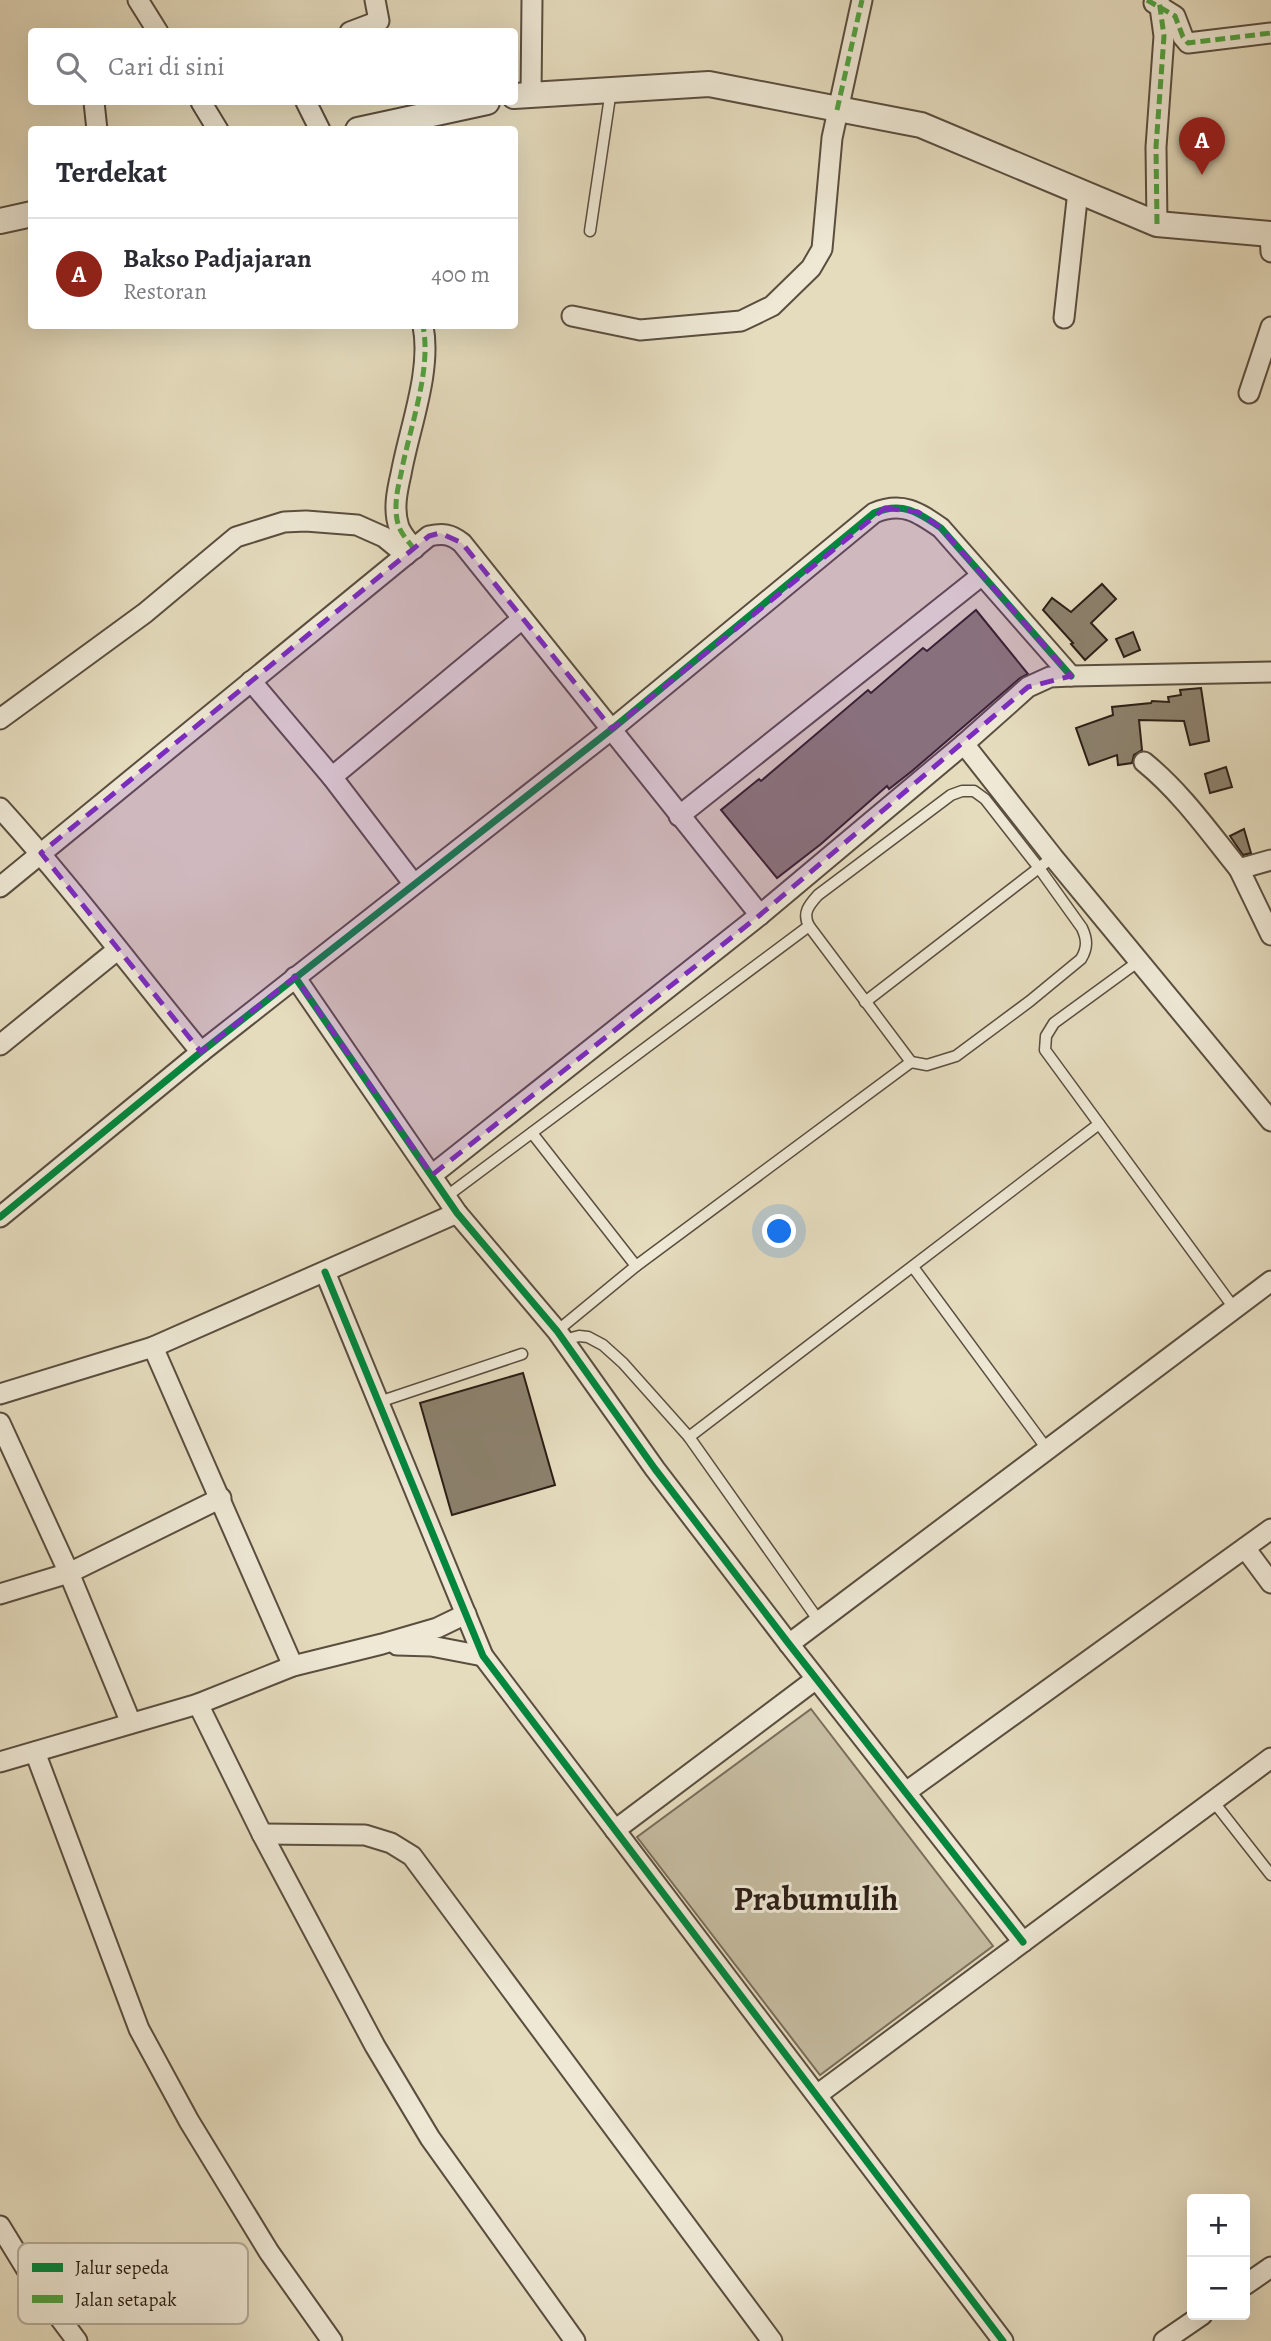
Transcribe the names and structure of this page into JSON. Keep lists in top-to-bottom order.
{
  "districts": ["Prabumulih"],
  "legend": ["Jalur sepeda", "Jalan setapak"],
  "page": {
    "search": "Cari di sini",
    "pins": "A",
    "heading": "Terdekat",
    "list": [
      {
        "mark": "A",
        "name": "Bakso Padjajaran",
        "note": "Restoran",
        "value": "400 m"
      }
    ],
    "map_buttons": ["+", "−"]
  }
}
